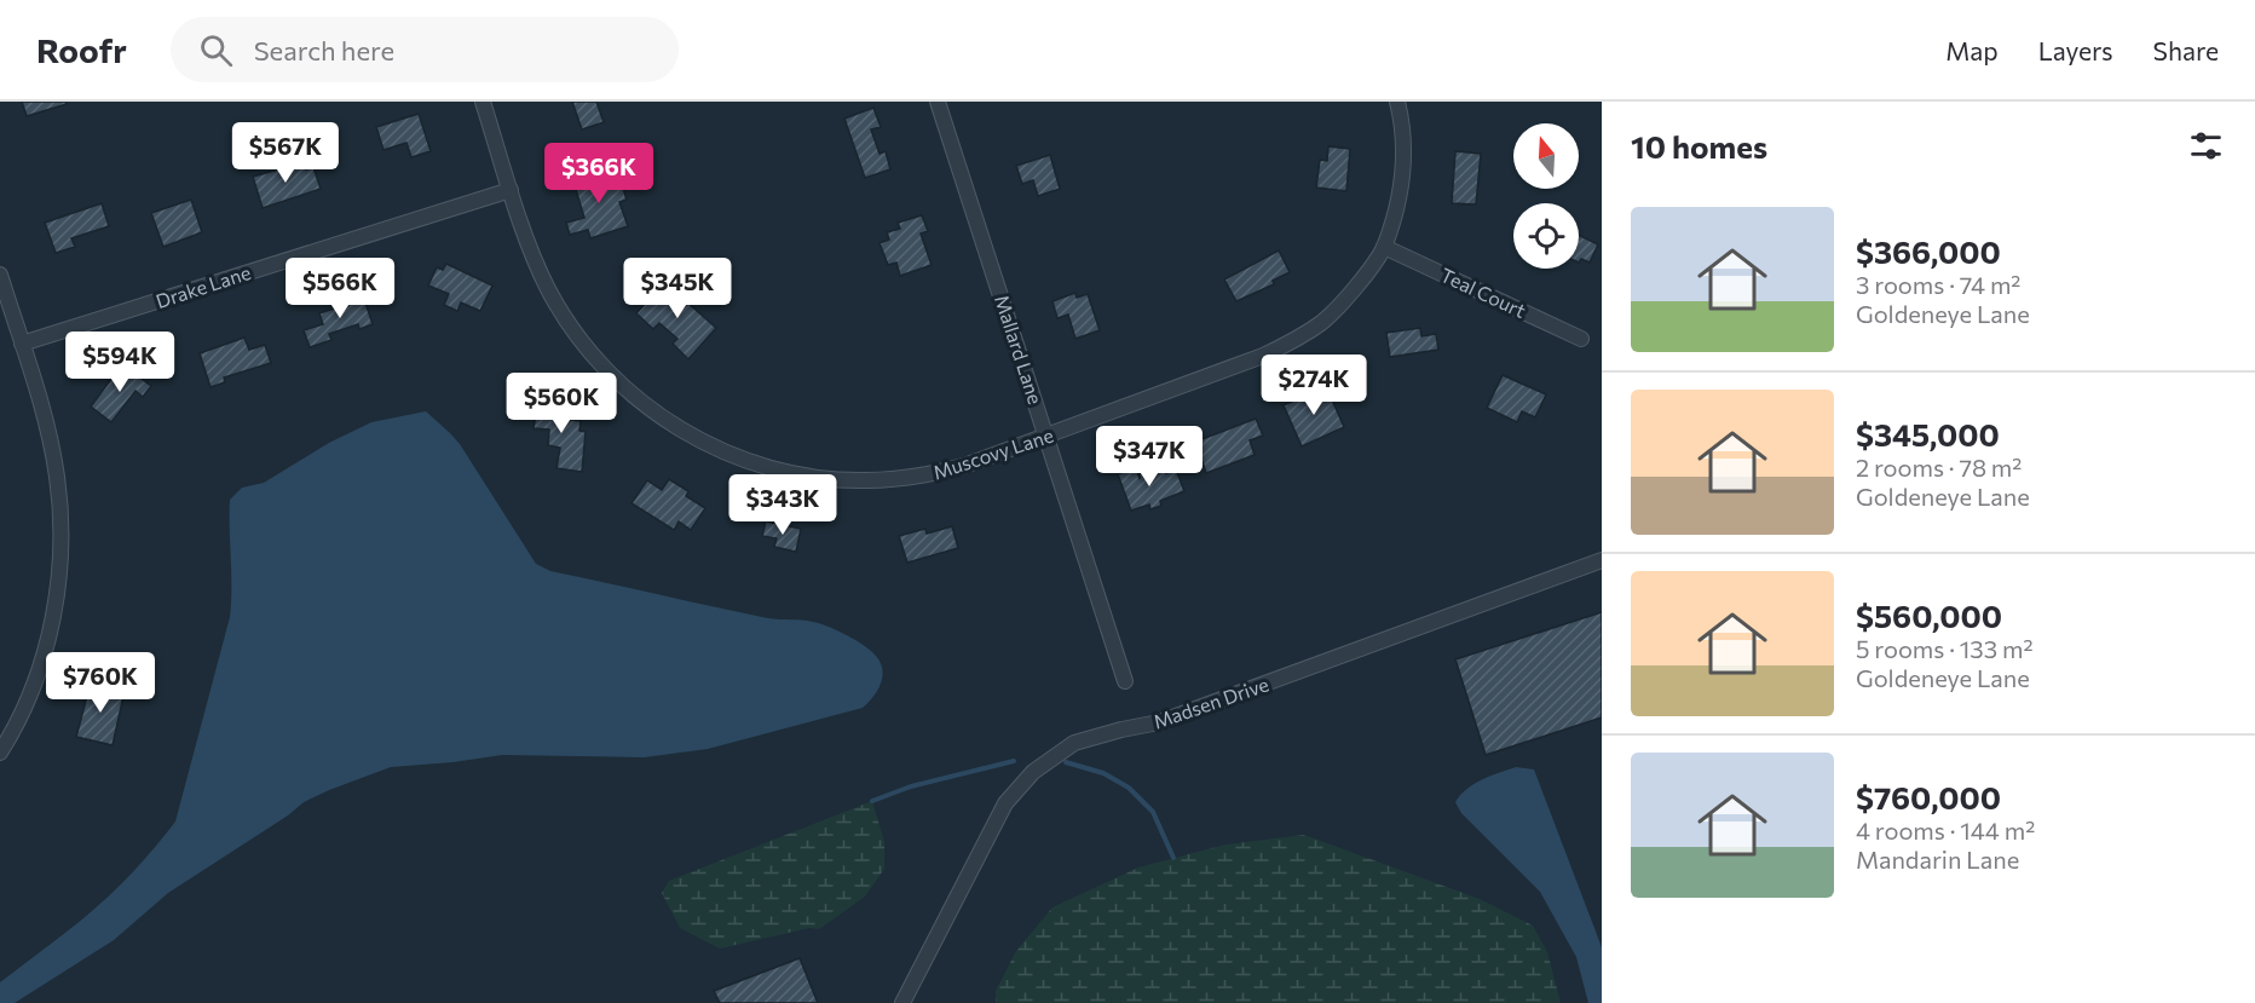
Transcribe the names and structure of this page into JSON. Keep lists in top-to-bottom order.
{
  "streets": {
    "street": [
      "Drake Lane",
      "Teal Court",
      "Mallard Lane",
      "Muscovy Lane",
      "Madsen Drive"
    ]
  },
  "crossings": [
    ["Drake Lane", "Muscovy Lane"],
    ["Teal Court", "Muscovy Lane"],
    ["Mallard Lane", "Muscovy Lane"]
  ],
  "north": "top",
  "page": {
    "header": "Roofr",
    "search": "Search here",
    "nav": ["Map", "Layers", "Share"],
    "heading": "10 homes",
    "price": [
      "$567K",
      "$366K",
      "$566K",
      "$345K",
      "$594K",
      "$274K",
      "$560K",
      "$347K",
      "$343K",
      "$760K"
    ],
    "list": [
      {
        "name": "$366,000",
        "note": "3 rooms · 74 m² · Goldeneye Lane"
      },
      {
        "name": "$345,000",
        "note": "2 rooms · 78 m² · Goldeneye Lane"
      },
      {
        "name": "$560,000",
        "note": "5 rooms · 133 m² · Goldeneye Lane"
      },
      {
        "name": "$760,000",
        "note": "4 rooms · 144 m² · Mandarin Lane"
      }
    ]
  }
}
